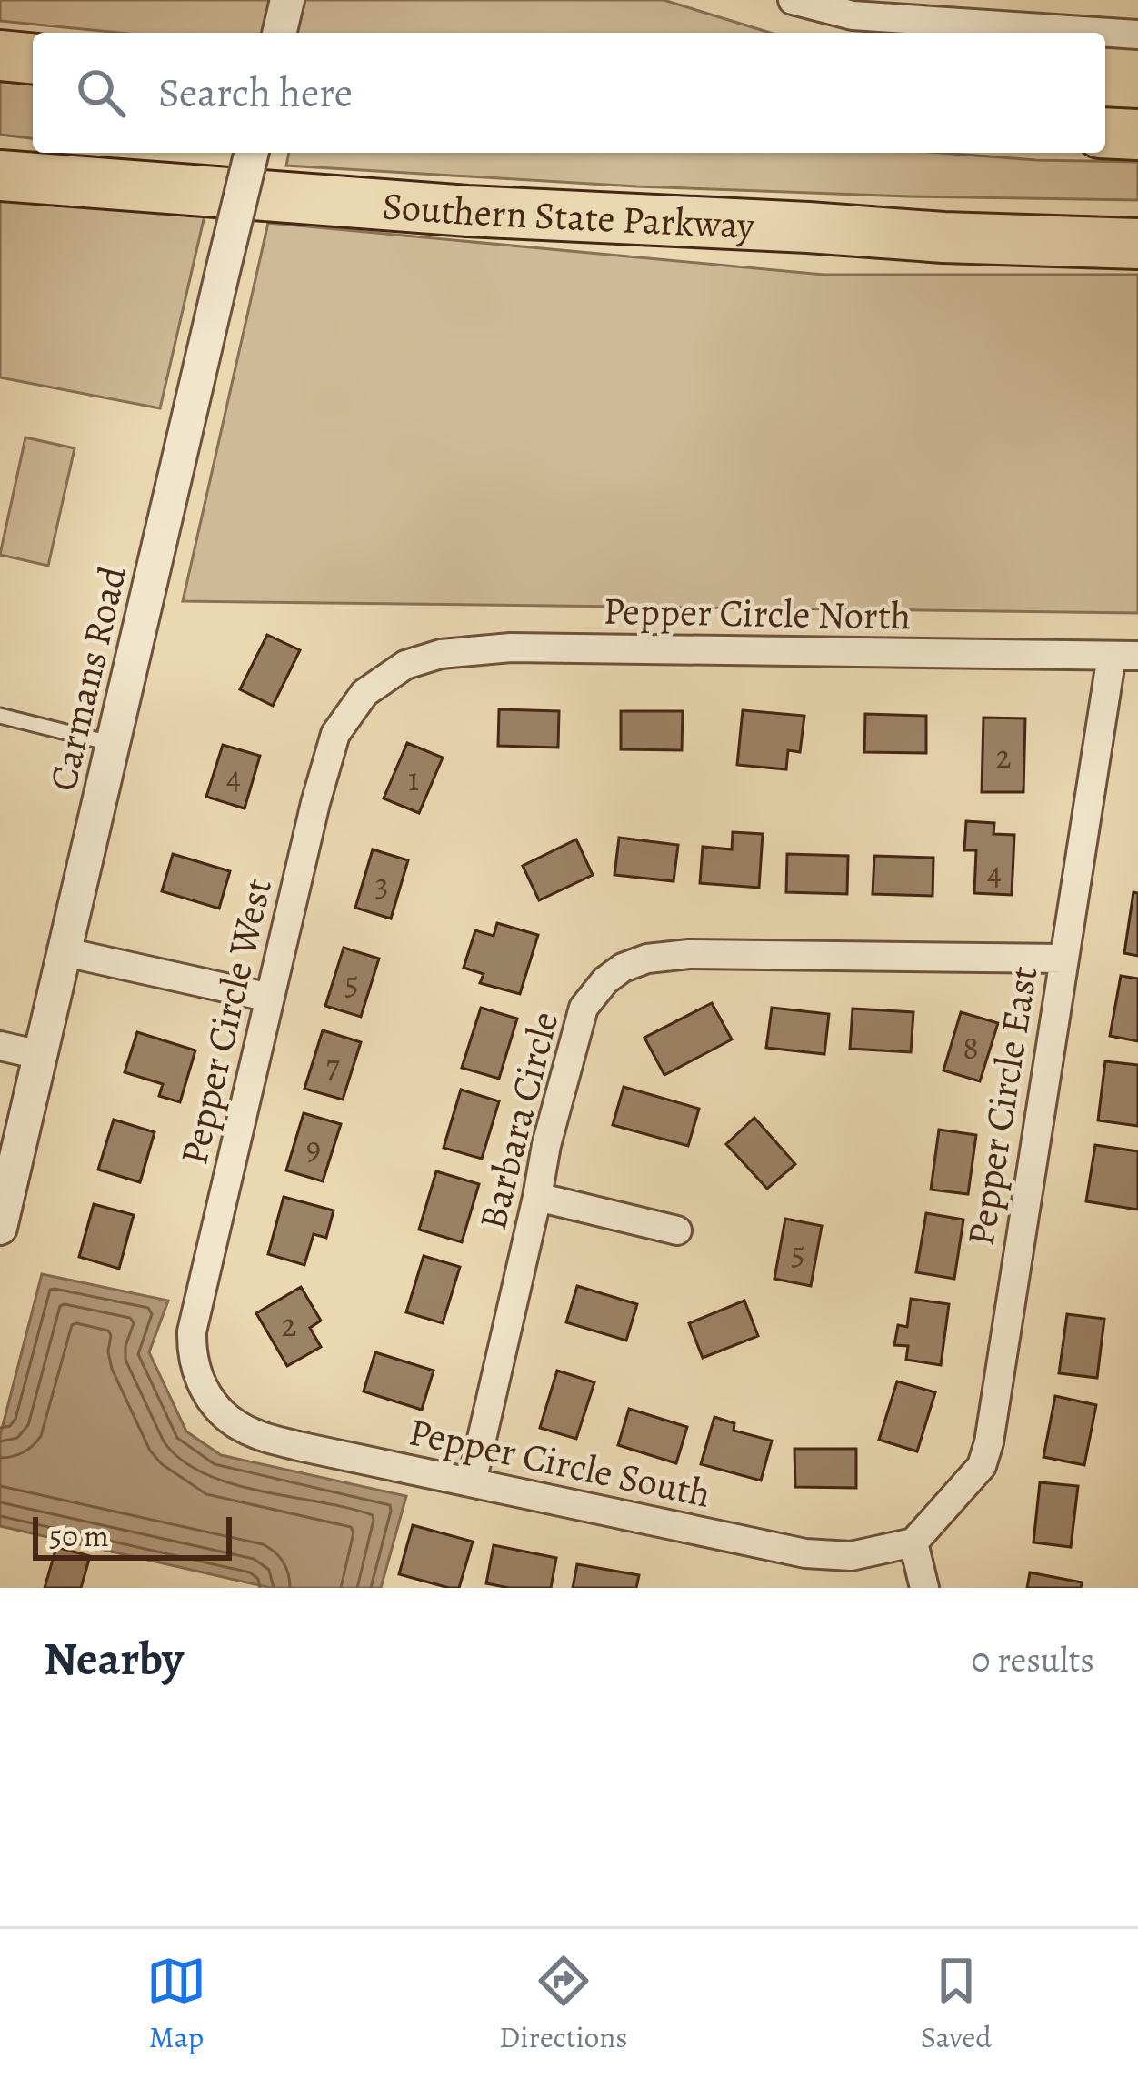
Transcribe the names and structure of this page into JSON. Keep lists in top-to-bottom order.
{
  "streets": {
    "highway": ["Southern State Parkway"],
    "street": [
      "Pepper Circle North",
      "Carmans Road",
      "Pepper Circle West",
      "Pepper Circle East",
      "Barbara Circle",
      "Pepper Circle South"
    ]
  },
  "crossings": [
    ["Pepper Circle North", "Pepper Circle West"],
    ["Pepper Circle North", "Pepper Circle East"],
    ["Pepper Circle West", "Pepper Circle South"],
    ["Pepper Circle East", "Barbara Circle"],
    ["Pepper Circle East", "Pepper Circle South"],
    ["Barbara Circle", "Pepper Circle South"]
  ],
  "house_numbers": [
    "2",
    "4",
    "1",
    "4",
    "3",
    "5",
    "8",
    "7",
    "9",
    "5",
    "2"
  ],
  "scale_bar": "50 m",
  "page": {
    "search": "Search here",
    "scale": "50 m",
    "heading": ["Nearby", "0 results"],
    "nav": ["Map", "Directions", "Saved"]
  }
}
